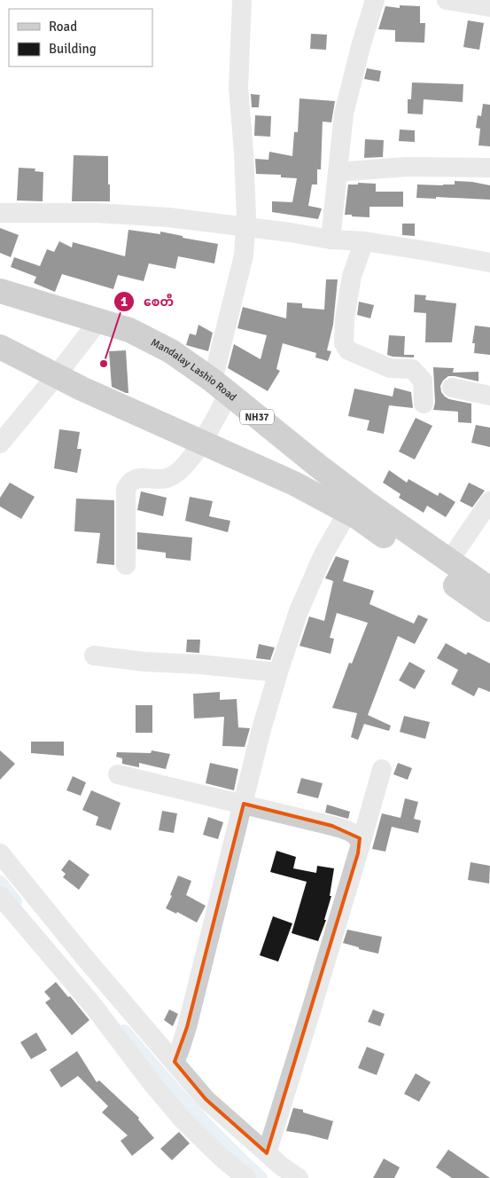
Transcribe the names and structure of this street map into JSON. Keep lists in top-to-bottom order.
{
  "streets": {
    "highway": ["Mandalay Lashio Road", "NH37"]
  },
  "places": ["စေတီ"],
  "legend": ["Road", "Building"]
}
